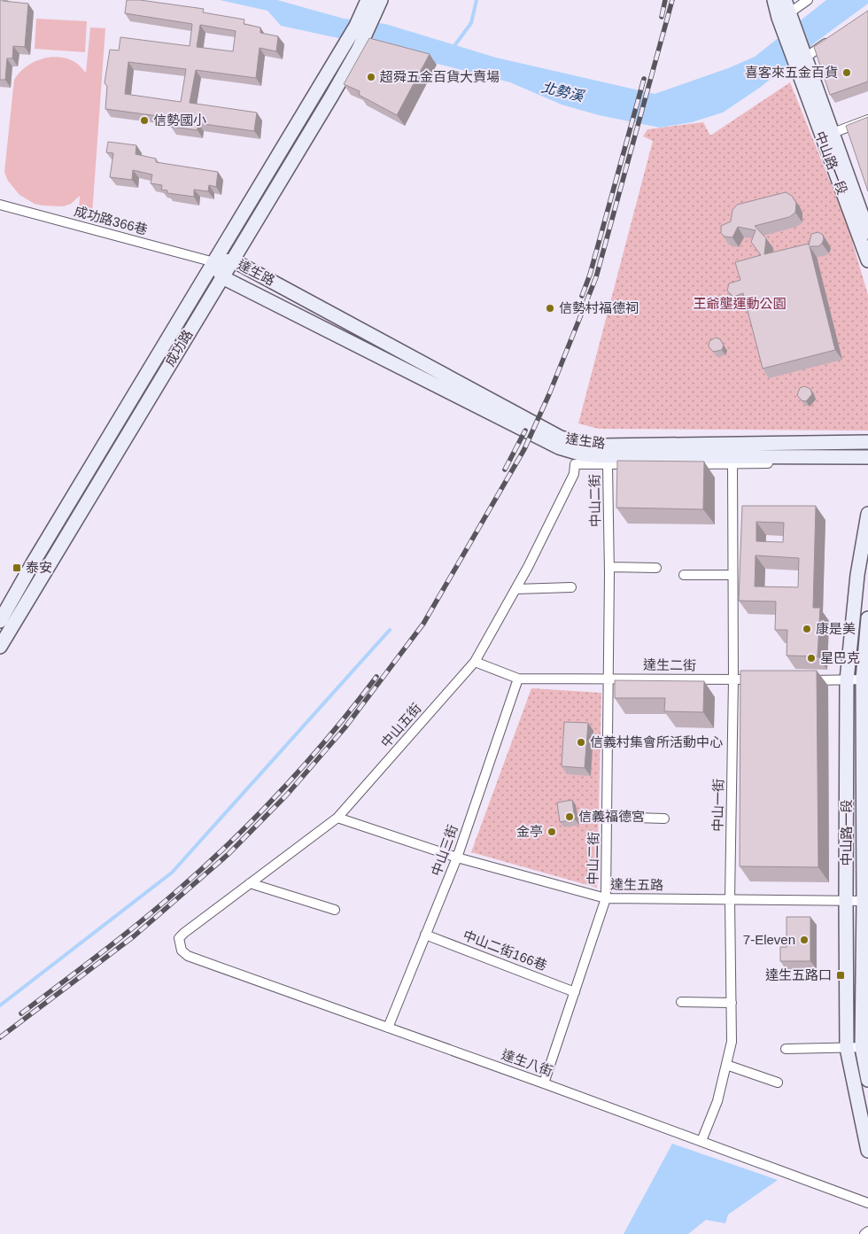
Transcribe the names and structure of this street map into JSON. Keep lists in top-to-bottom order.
{
  "streets": {
    "street": [
      "中山路一段",
      "成功路366巷",
      "達生路",
      "成功路",
      "中山二街",
      "達生二街",
      "中山五街",
      "中山一街",
      "中山三街",
      "達生五路",
      "中山二街166巷",
      "達生八街"
    ]
  },
  "crossings": [
    ["中山路一段", "達生五路"],
    ["成功路366巷", "達生路"],
    ["成功路366巷", "成功路"],
    ["達生路", "成功路"],
    ["達生路", "中山二街"],
    ["達生路", "中山五街"],
    ["達生路", "中山一街"],
    ["中山二街", "達生二街"],
    ["中山二街", "達生五路"],
    ["中山二街", "中山二街166巷"],
    ["中山二街", "達生八街"],
    ["達生二街", "中山五街"],
    ["達生二街", "中山一街"],
    ["達生二街", "中山三街"],
    ["中山五街", "達生五路"],
    ["中山五街", "達生八街"],
    ["中山一街", "達生五路"],
    ["中山一街", "達生八街"],
    ["中山三街", "達生五路"],
    ["中山三街", "中山二街166巷"],
    ["中山三街", "達生八街"]
  ],
  "water": ["北勢溪"],
  "parks": ["王爺壟運動公園"],
  "places": {
    "other": [
      "喜客來五金百貨",
      "超舜五金百貨大賣場",
      "信勢國小",
      "信勢村福德祠",
      "康是美",
      "星巴克",
      "信義村集會所活動中心",
      "信義福德宮",
      "金亭",
      "7-Eleven"
    ],
    "transit": ["泰安", "達生五路口"]
  }
}
